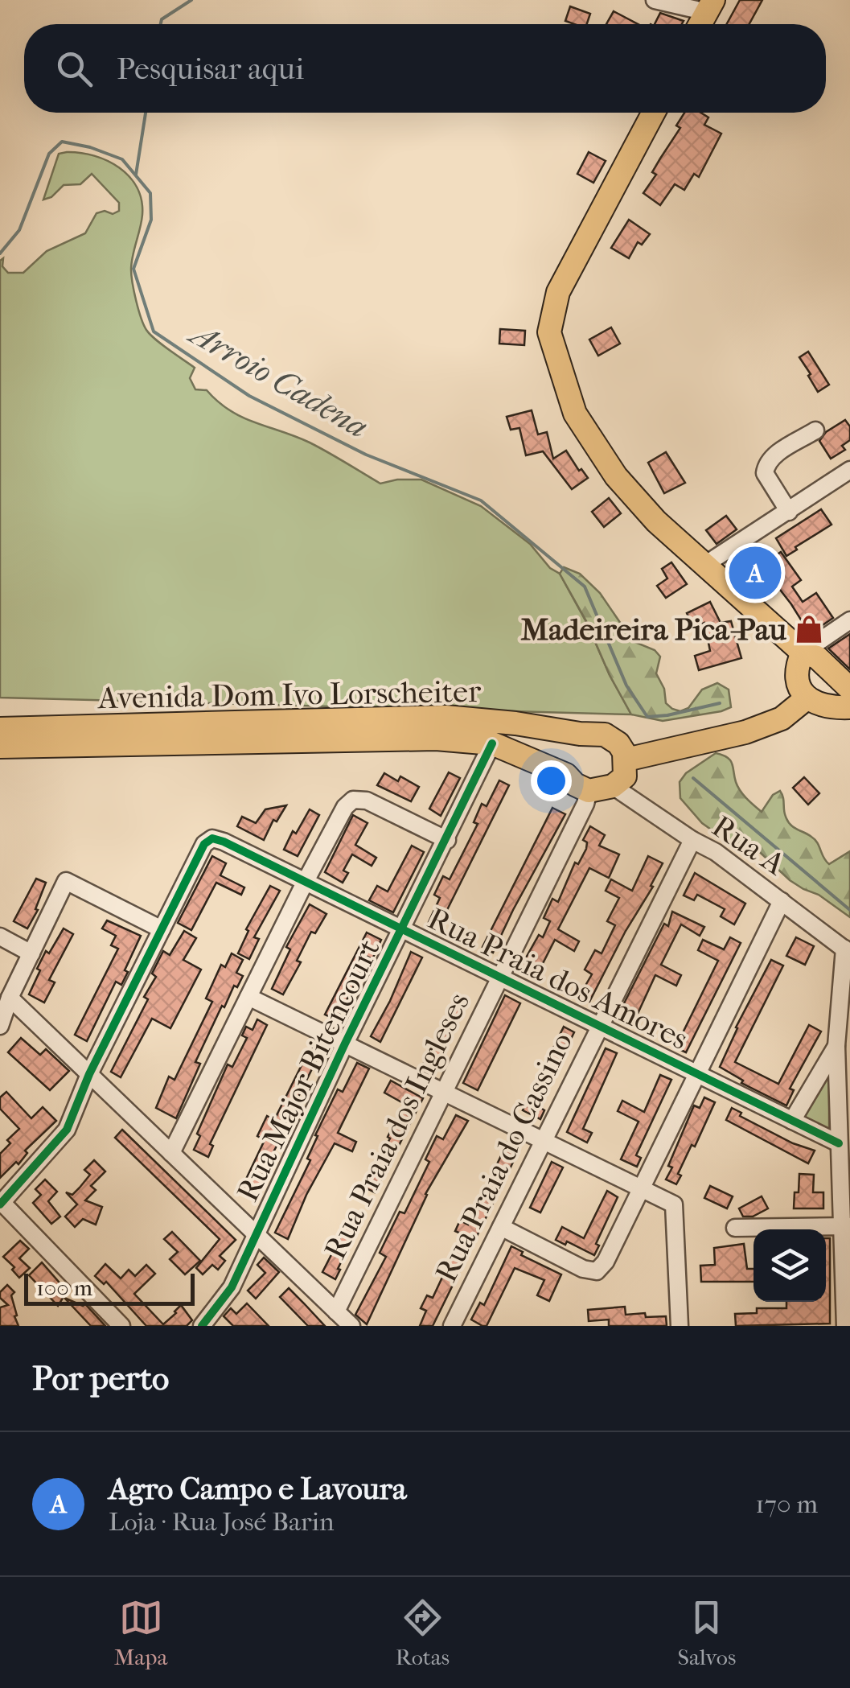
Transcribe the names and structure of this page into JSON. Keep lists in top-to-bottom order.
{
  "streets": {
    "main road": ["Avenida Dom Ivo Lorscheiter"],
    "street": [
      "Rua A",
      "Rua Praia dos Amores",
      "Rua Major Bitencourt",
      "Rua Praia dos Ingleses",
      "Rua Praia do Cassino"
    ]
  },
  "crossings": [
    ["Avenida Dom Ivo Lorscheiter", "Rua A"],
    ["Avenida Dom Ivo Lorscheiter", "Rua Major Bitencourt"],
    ["Avenida Dom Ivo Lorscheiter", "Rua Praia dos Ingleses"],
    ["Rua A", "Rua Praia dos Ingleses"],
    ["Rua A", "Rua Praia do Cassino"],
    ["Rua Praia dos Amores", "Rua Major Bitencourt"],
    ["Rua Praia dos Amores", "Rua Praia dos Ingleses"],
    ["Rua Praia dos Amores", "Rua Praia do Cassino"]
  ],
  "water": ["Arroio Cadena"],
  "places": {
    "shop": ["Madeireira Pica-Pau"]
  },
  "scale_bar": "100 m",
  "page": {
    "search": "Pesquisar aqui",
    "pins": "A",
    "scale": "100 m",
    "heading": "Por perto",
    "list": [
      {
        "mark": "A",
        "name": "Agro Campo e Lavoura",
        "note": "Loja · Rua José Barin",
        "value": "170 m"
      }
    ],
    "nav": ["Mapa", "Rotas", "Salvos"]
  }
}
